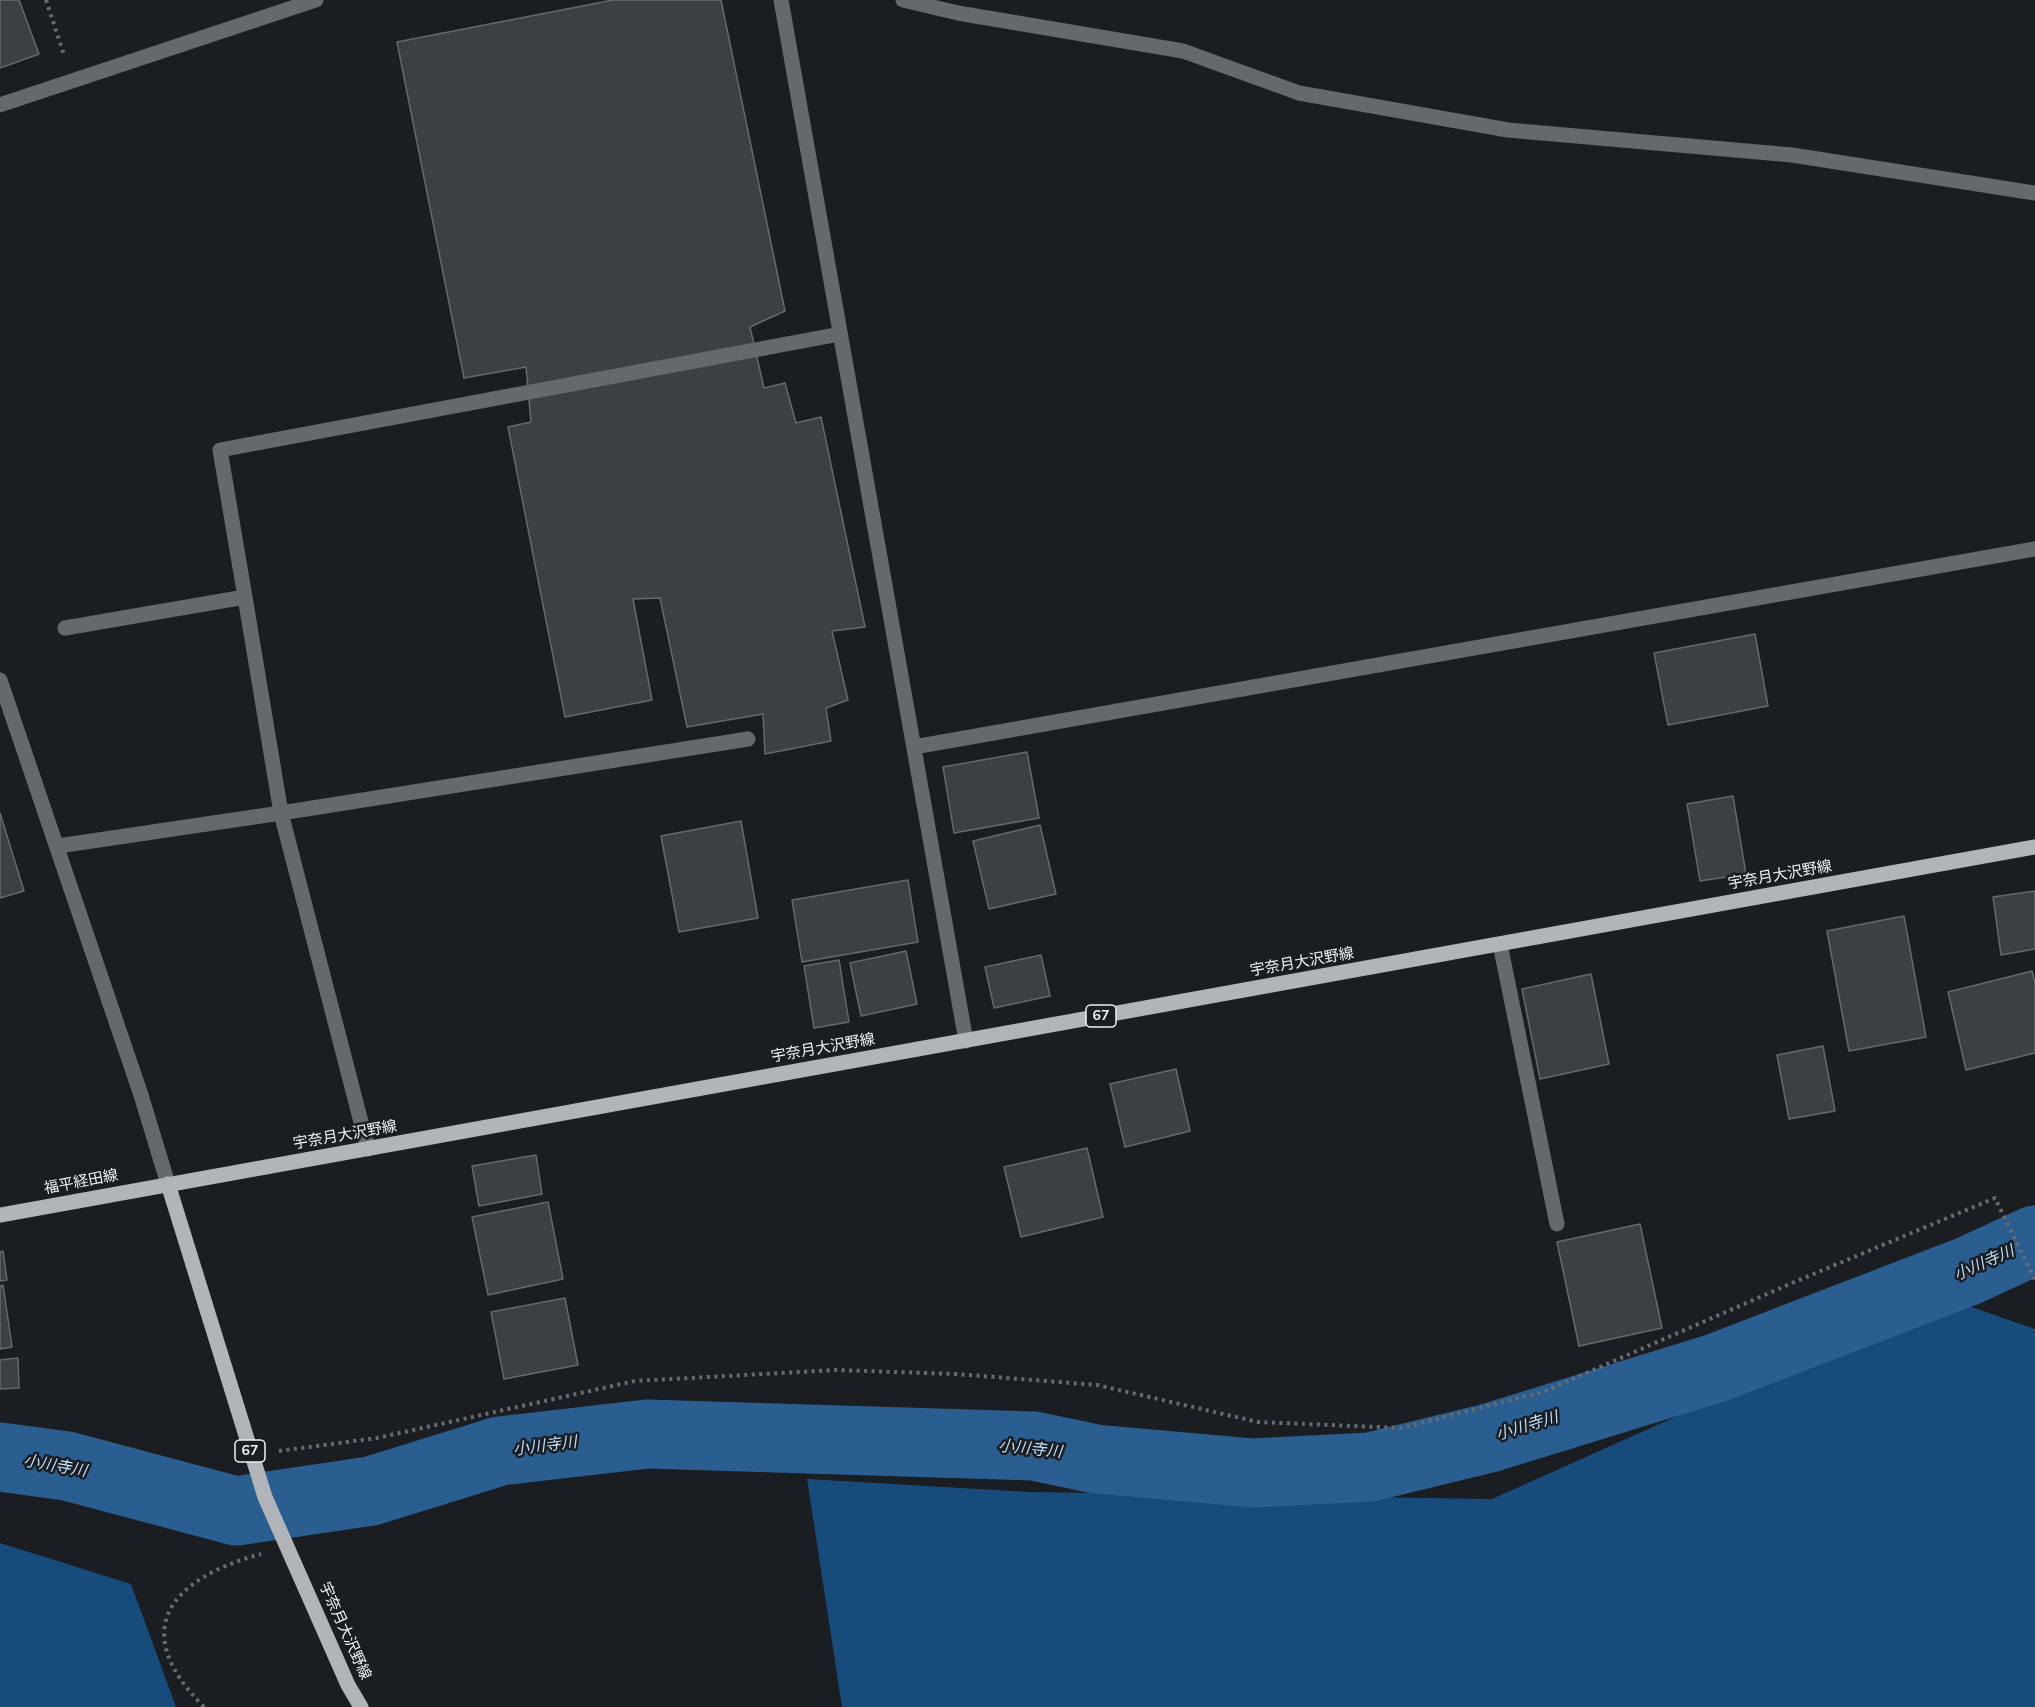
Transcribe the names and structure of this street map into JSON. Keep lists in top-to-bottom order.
{
  "streets": {
    "main road": ["宇奈月大沢野線", "67", "福平経田線"]
  },
  "crossings": [
    ["宇奈月大沢野線", "福平経田線"]
  ],
  "water": ["小川寺川"]
}
